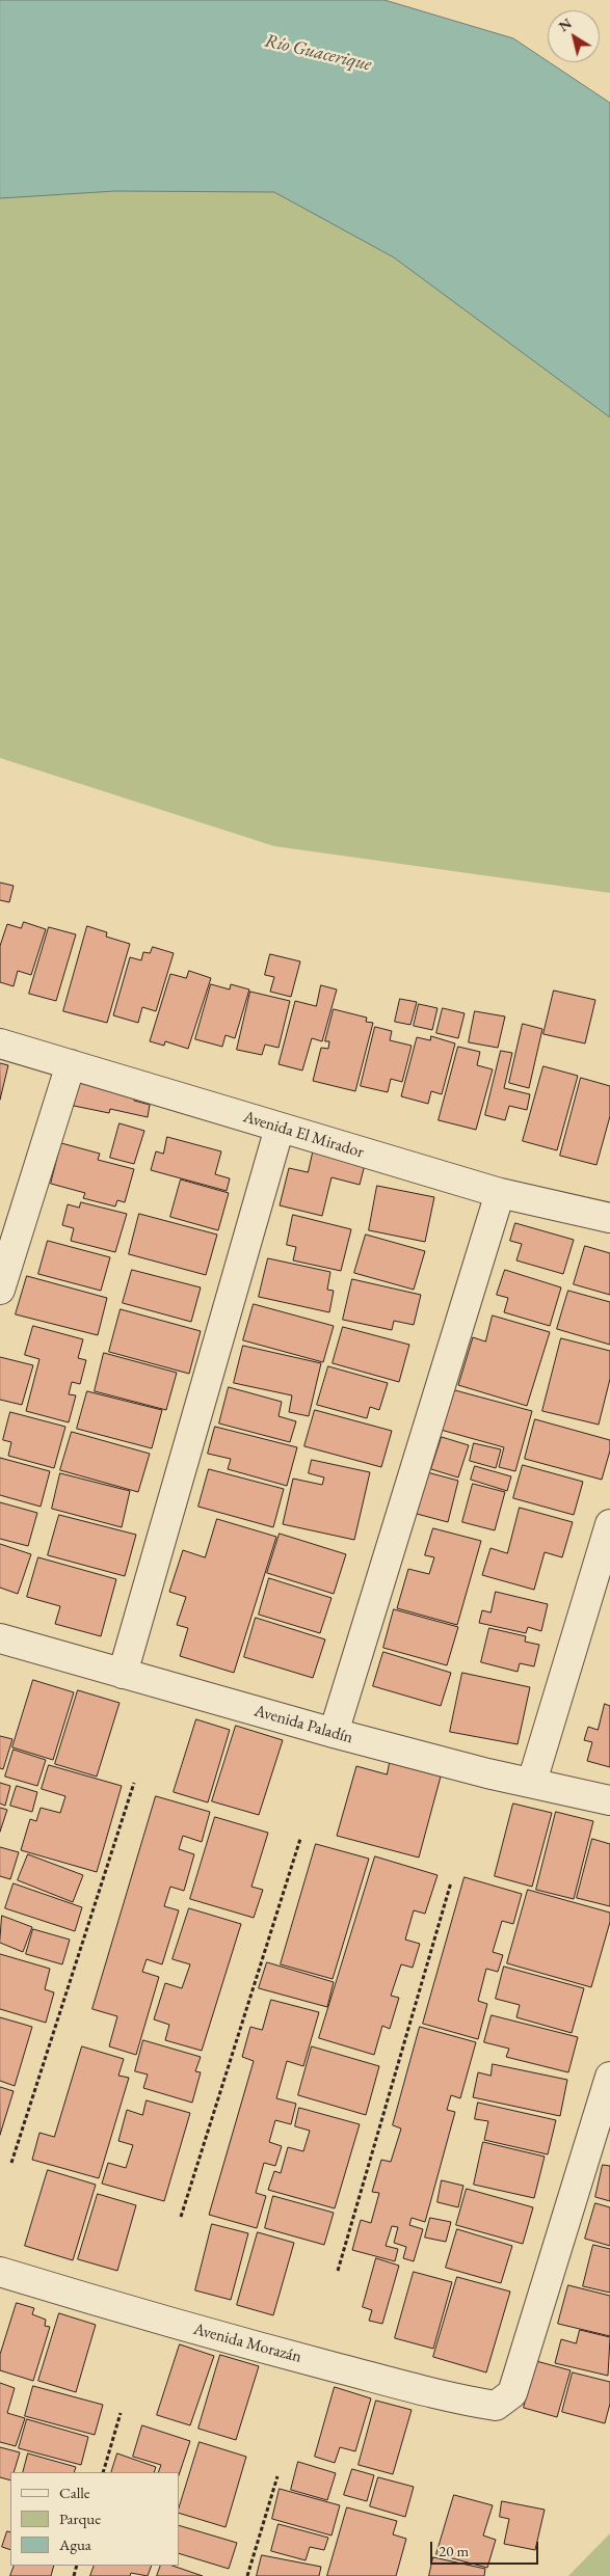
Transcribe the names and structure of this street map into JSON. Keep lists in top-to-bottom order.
{
  "streets": {
    "street": ["Avenida El Mirador", "Avenida Paladín", "Avenida Morazán"]
  },
  "water": ["Río Guacerique"],
  "legend": ["Calle", "Parque", "Agua"],
  "scale_bar": "20 m",
  "north": "top left"
}
